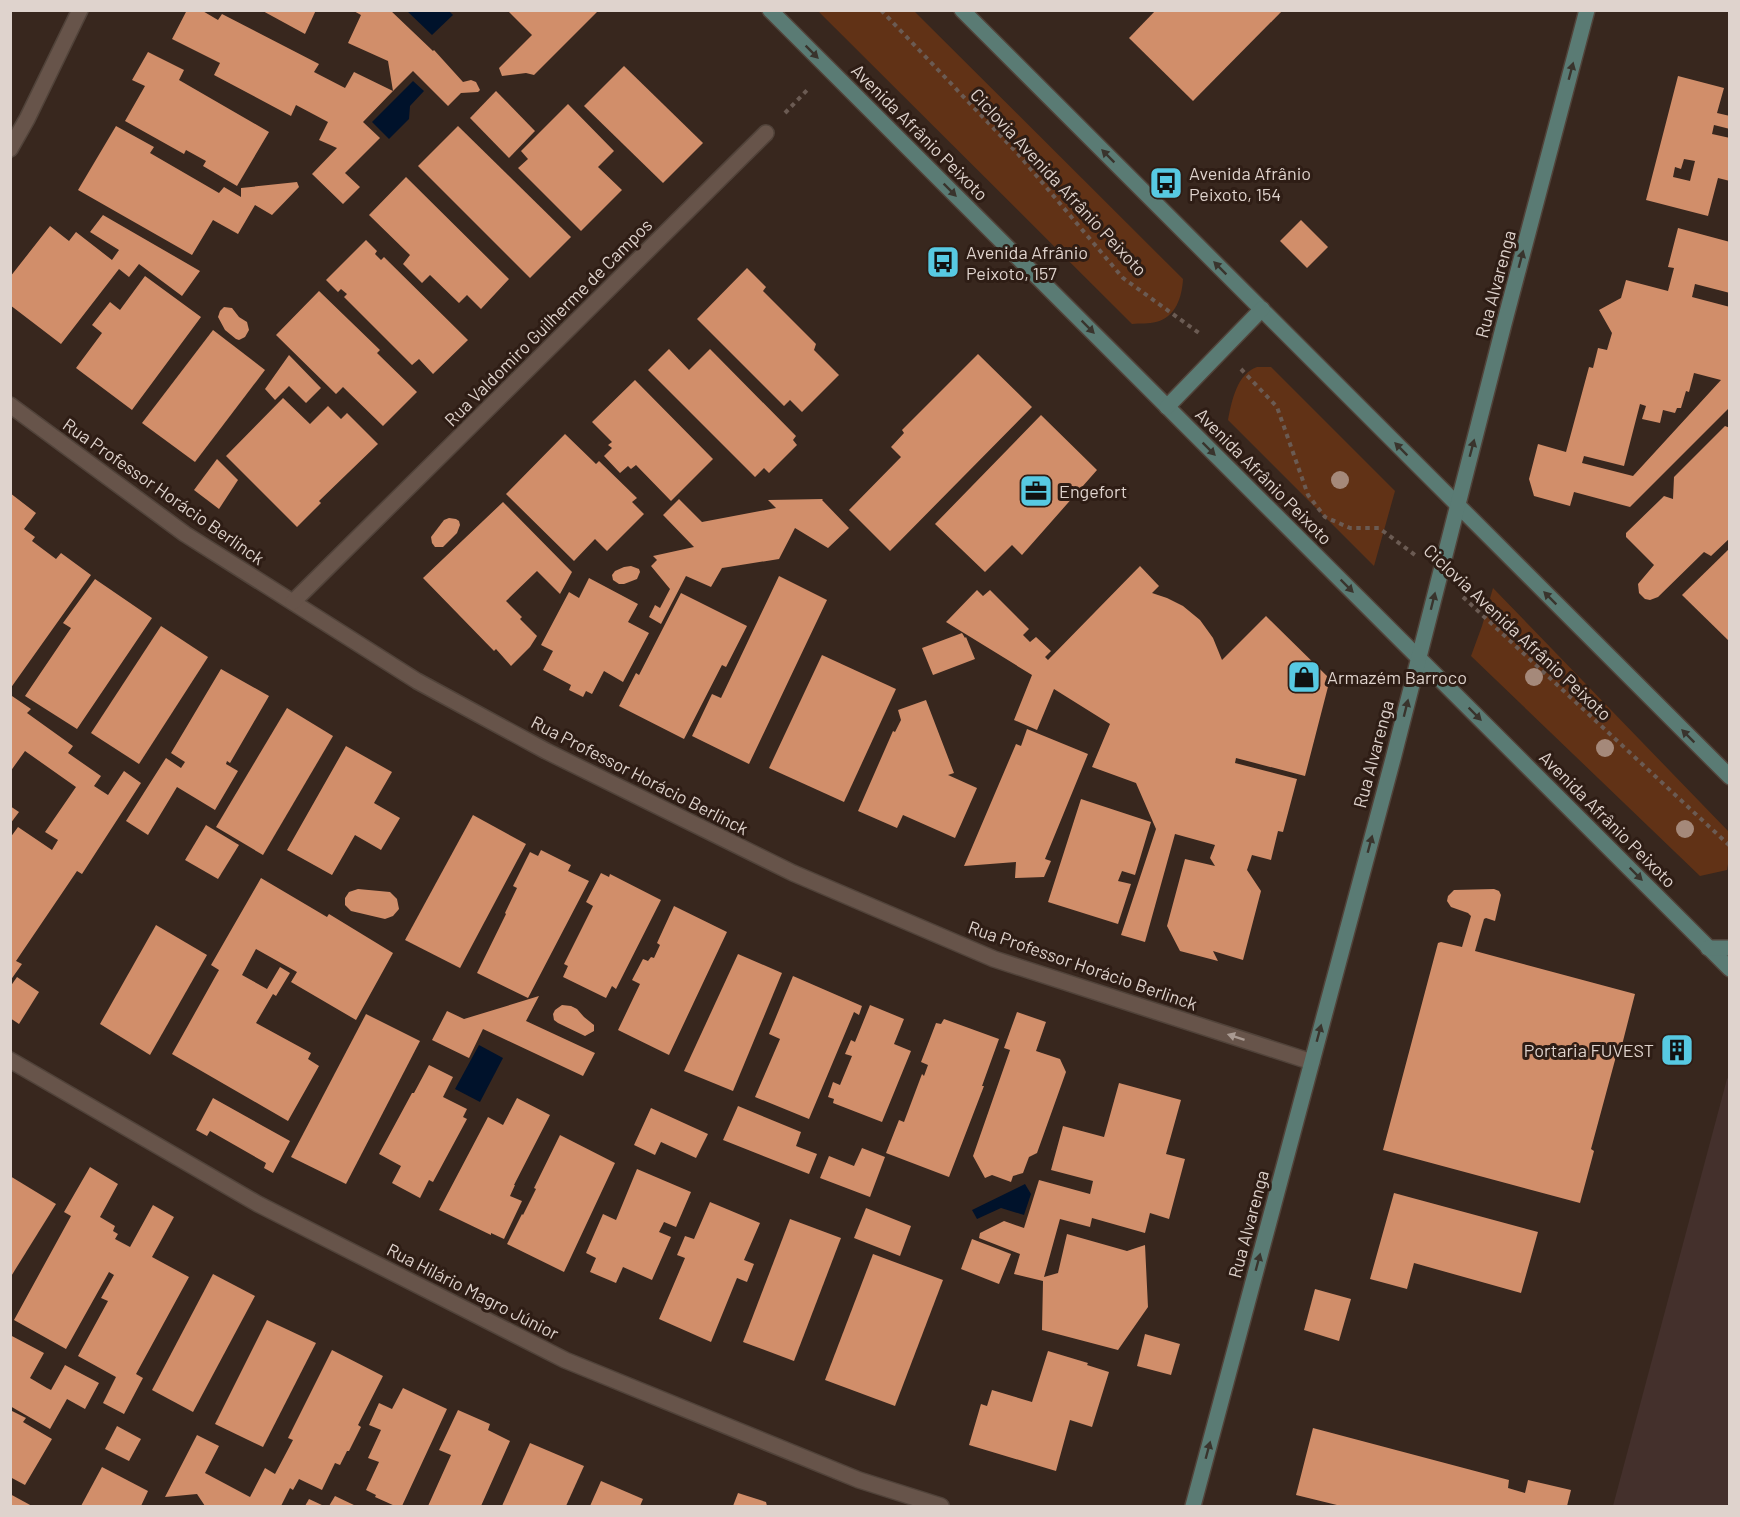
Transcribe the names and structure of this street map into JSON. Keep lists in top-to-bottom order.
{
  "streets": {
    "main road": ["Avenida Afrânio Peixoto", "Rua Alvarenga"],
    "street": ["Rua Valdomiro Guilherme de Campos", "Rua Professor Horácio Berlinck", "Rua Hilário Magro Júnior"],
    "path": ["Ciclovia Avenida Afrânio Peixoto"]
  },
  "crossings": [
    ["Avenida Afrânio Peixoto", "Rua Alvarenga"],
    ["Ciclovia Avenida Afrânio Peixoto", "Rua Alvarenga"],
    ["Rua Alvarenga", "Rua Professor Horácio Berlinck"],
    ["Rua Valdomiro Guilherme de Campos", "Rua Professor Horácio Berlinck"]
  ],
  "one_way": ["Avenida Afrânio Peixoto", "Rua Alvarenga", "Rua Professor Horácio Berlinck"],
  "places": {
    "bus stop": ["Avenida Afrânio Peixoto, 154", "Avenida Afrânio Peixoto, 157"],
    "office": ["Engefort"],
    "shop": ["Armazém Barroco"],
    "building": ["Portaria FUVEST"]
  }
}
